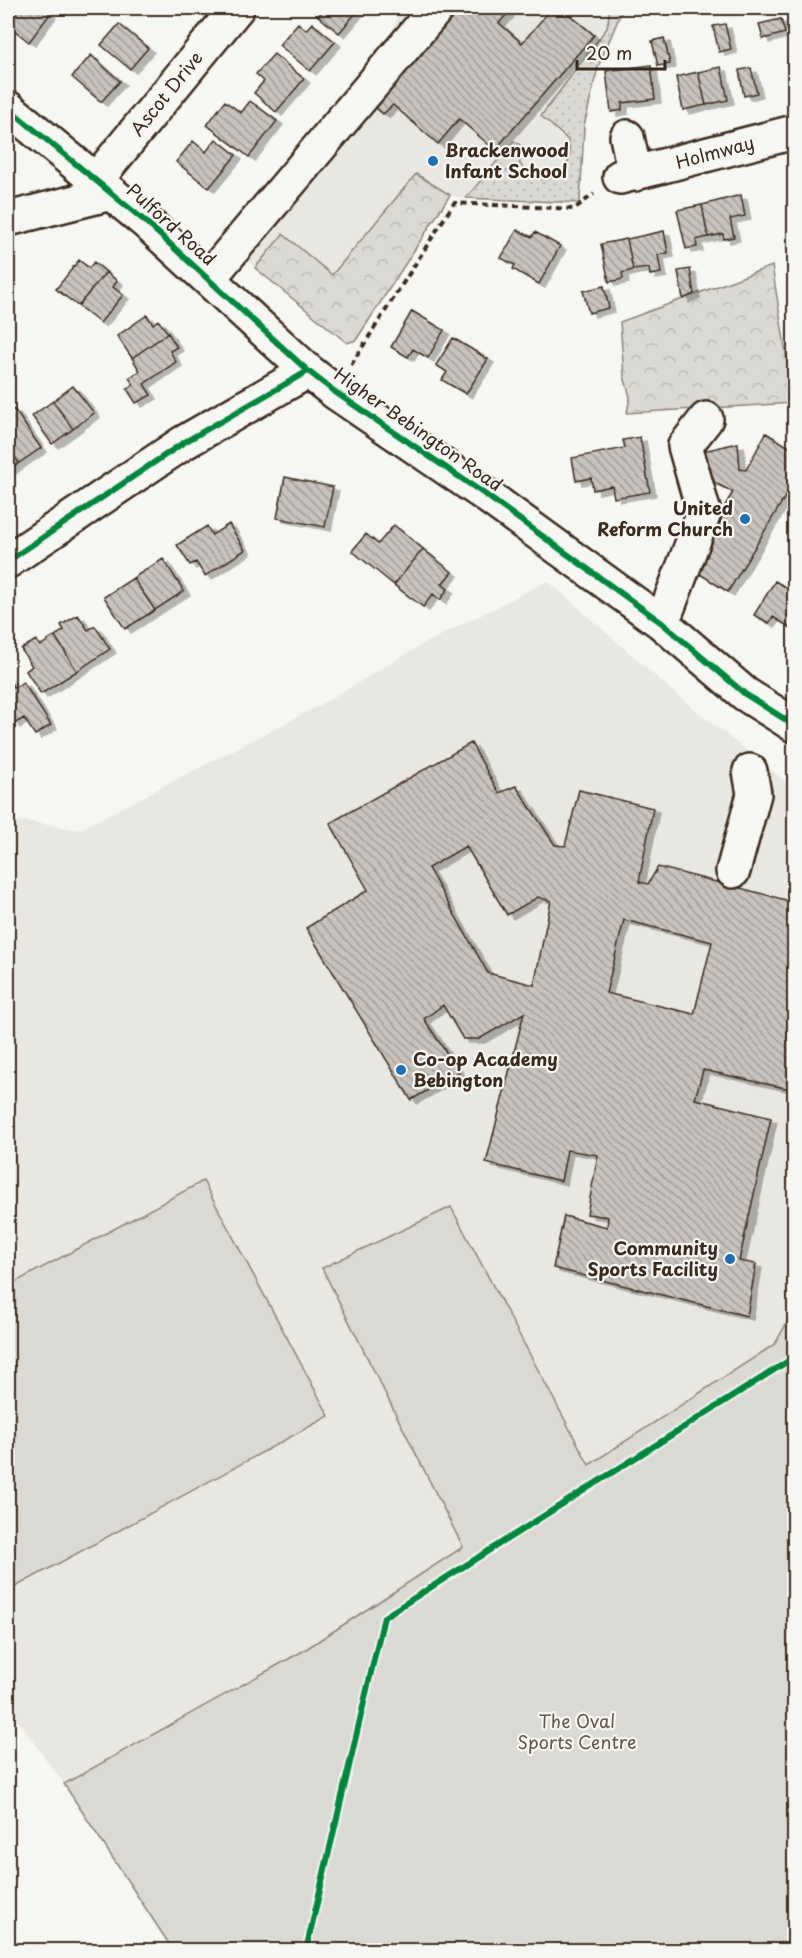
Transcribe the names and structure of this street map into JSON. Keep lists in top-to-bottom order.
{
  "streets": {
    "street": [
      "Ascot Drive",
      "Holmway",
      "Pulford Road",
      "Higher Bebington Road"
    ]
  },
  "crossings": [
    ["Ascot Drive", "Pulford Road"],
    ["Pulford Road", "Higher Bebington Road"]
  ],
  "parks": ["The Oval Sports Centre"],
  "places": [
    "Brackenwood Infant School",
    "United Reform Church",
    "Co-op Academy Bebington",
    "Community Sports Facility"
  ],
  "scale_bar": "20 m"
}
